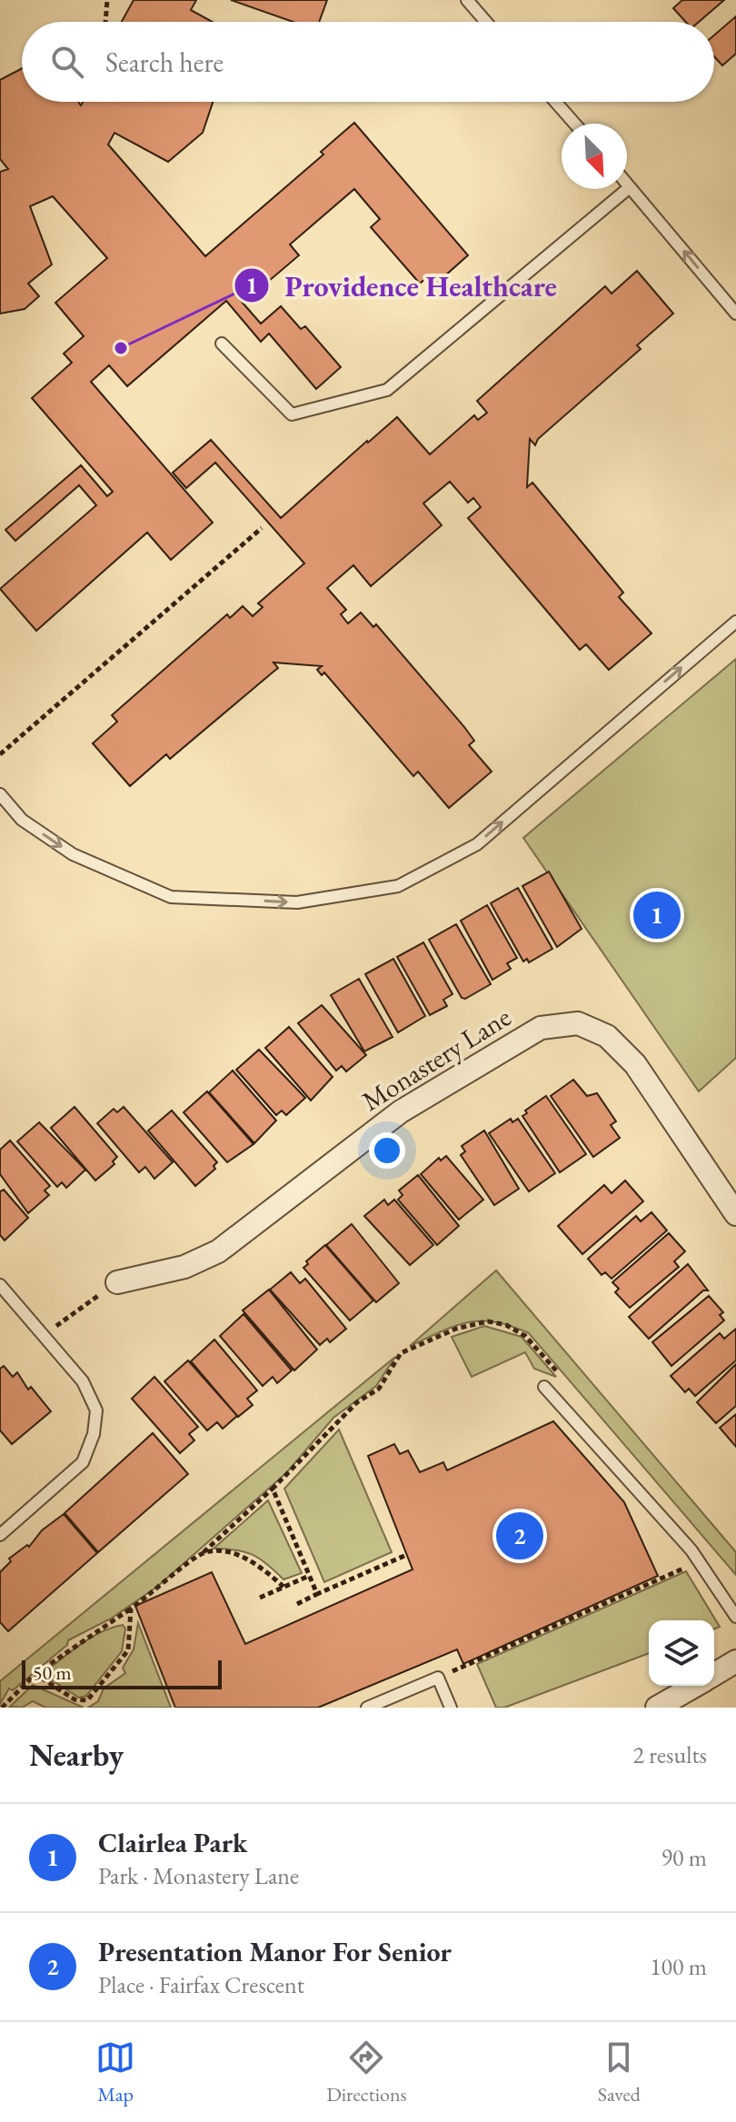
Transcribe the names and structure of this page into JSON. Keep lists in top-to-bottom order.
{
  "streets": {
    "street": ["Monastery Lane"]
  },
  "places": ["Providence Healthcare"],
  "scale_bar": "50 m",
  "north": "bottom right",
  "page": {
    "search": "Search here",
    "pins": ["1", "2"],
    "scale": "50 m",
    "heading": ["Nearby", "2 results"],
    "list": [
      {
        "mark": "1",
        "name": "Clairlea Park",
        "note": "Park · Monastery Lane",
        "value": "90 m"
      },
      {
        "mark": "2",
        "name": "Presentation Manor For Senior",
        "note": "Place · Fairfax Crescent",
        "value": "100 m"
      }
    ],
    "nav": ["Map", "Directions", "Saved"]
  }
}
